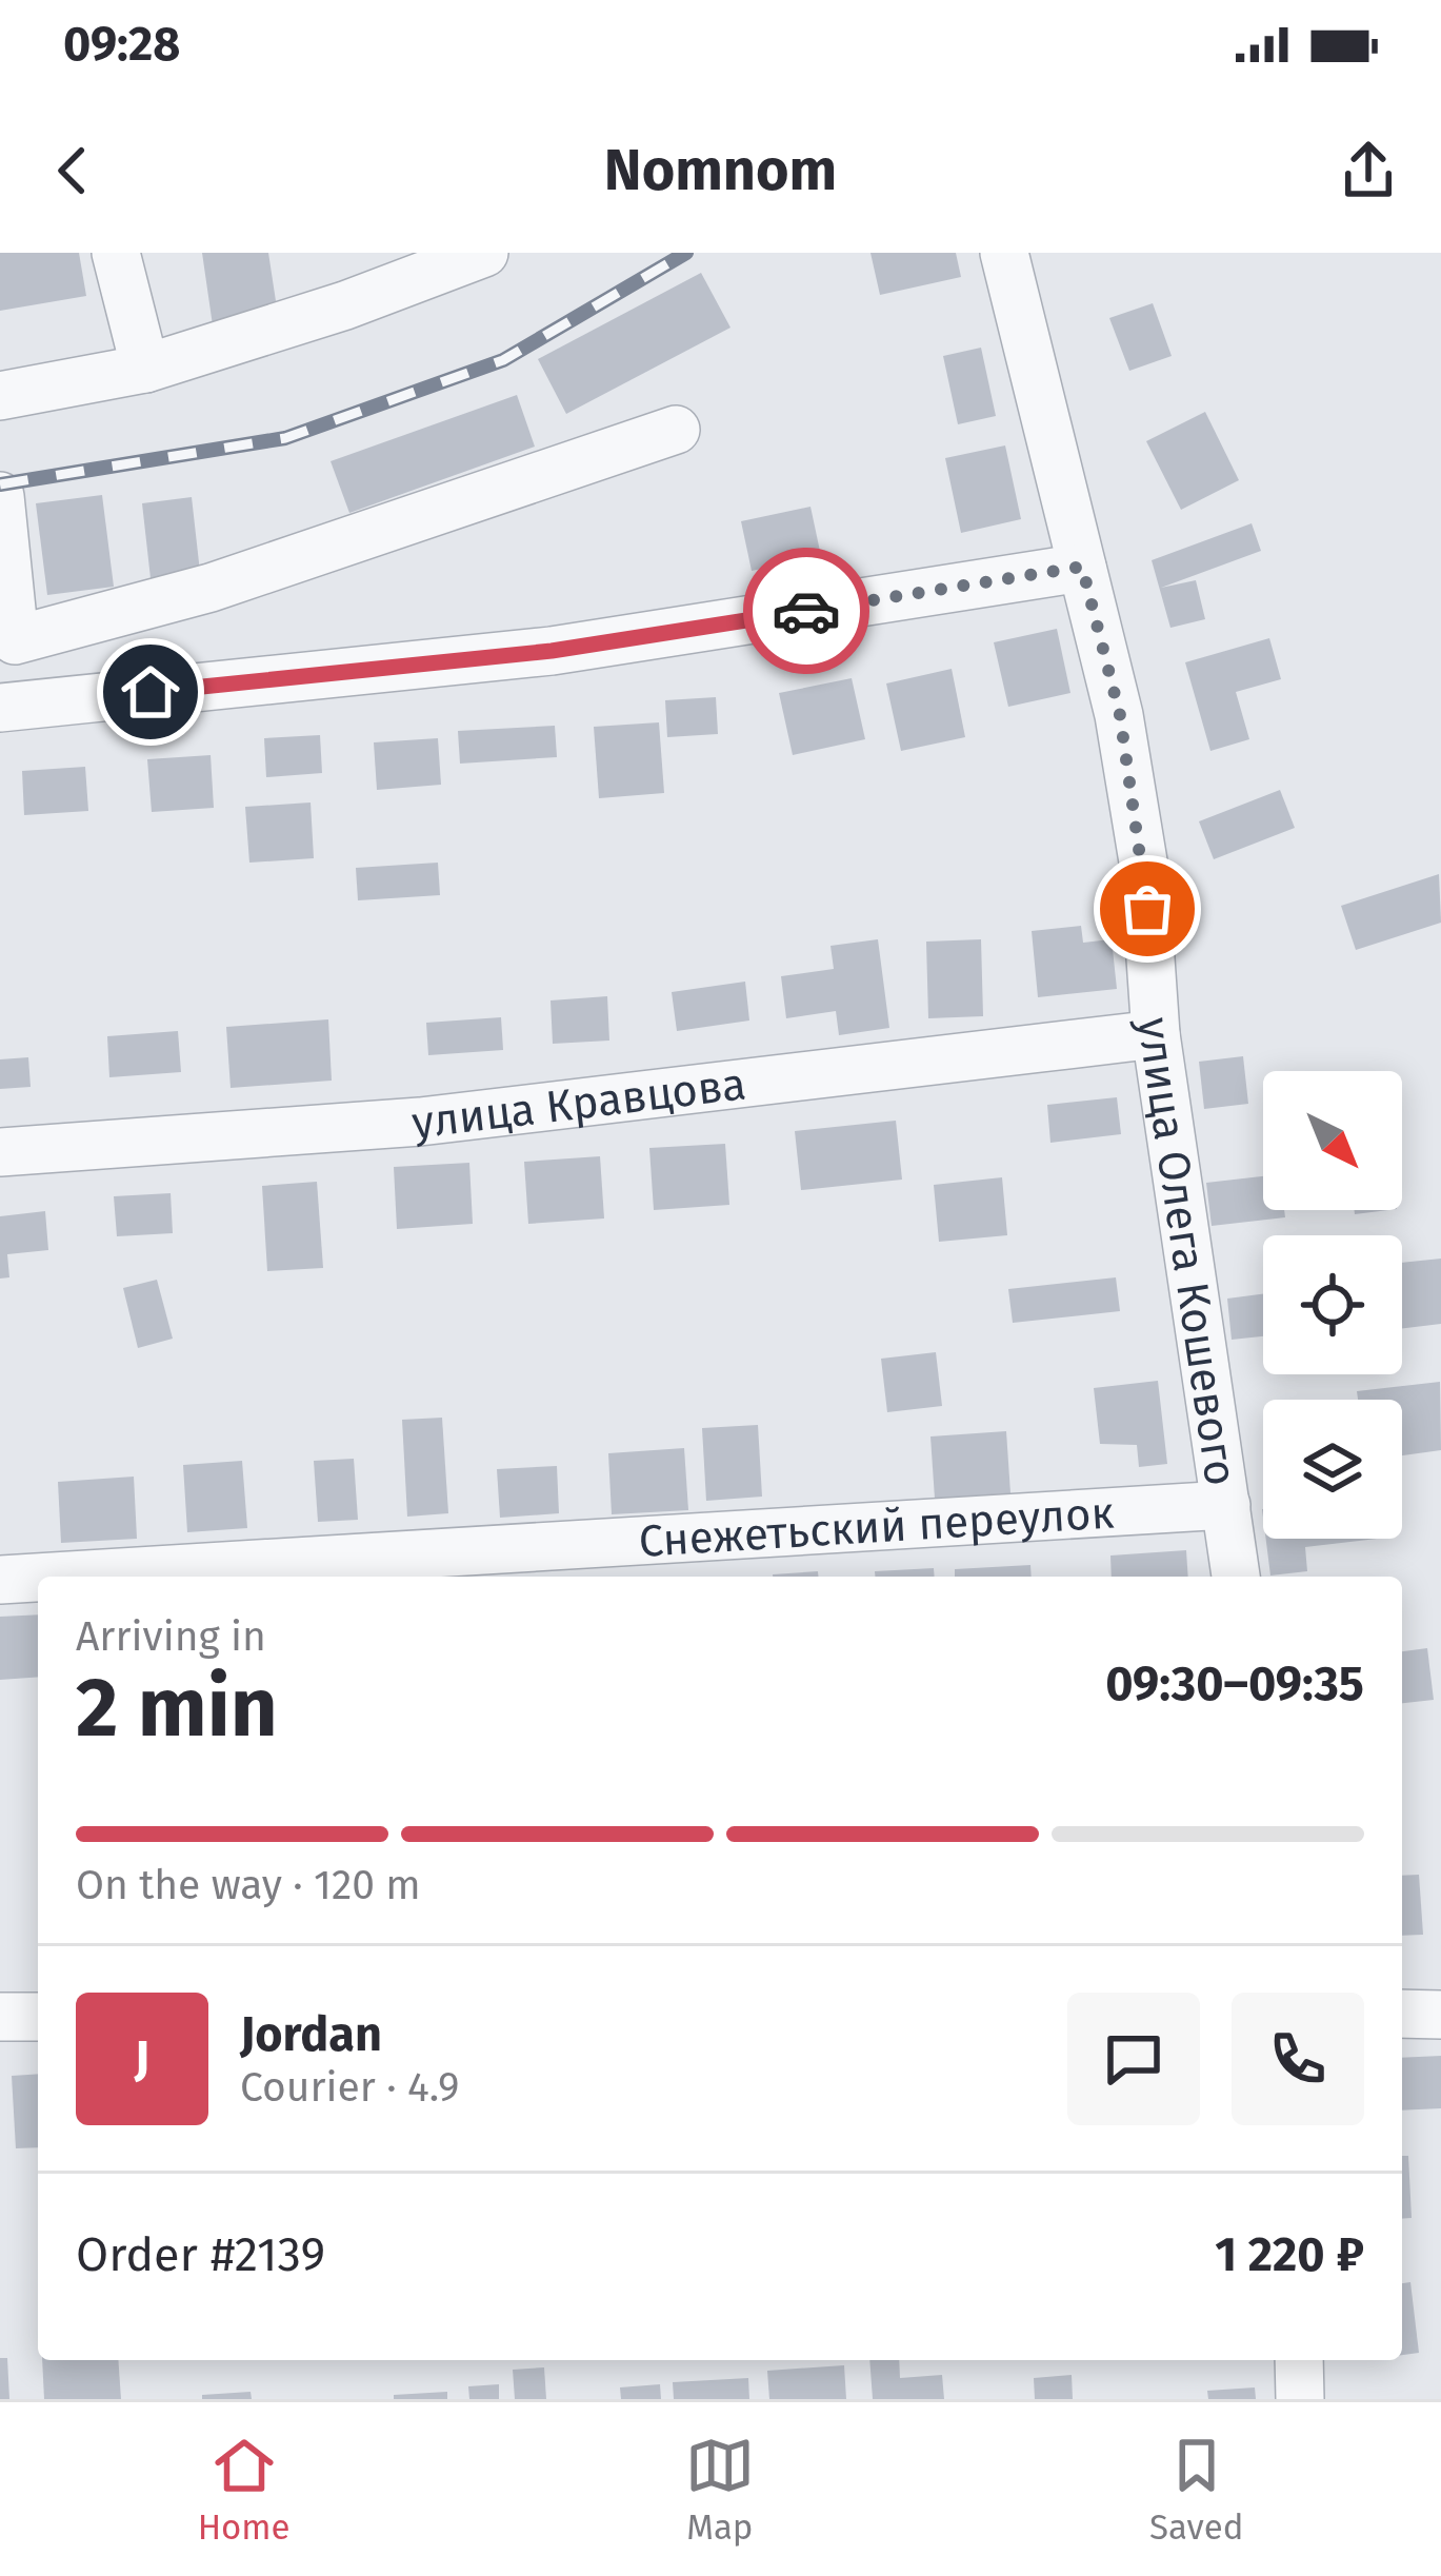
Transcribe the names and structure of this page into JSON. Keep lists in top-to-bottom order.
{
  "streets": {
    "street": ["улица Кравцова", "улица Олега Кошевого", "Снежетьский переулок"]
  },
  "crossings": [
    ["улица Кравцова", "улица Олега Кошевого"],
    ["улица Олега Кошевого", "Снежетьский переулок"]
  ],
  "north": "bottom right",
  "page": {
    "status": "09:28",
    "header": "Nomnom",
    "heading": ["2 min", "Arriving in", "09:30–09:35"],
    "panel": [
      "Jordan",
      "Courier · 4.9",
      "Order #2139",
      "1 220 ₽"
    ],
    "bar": "On the way · 120 m",
    "round": "J",
    "tabs": ["Home", "Map", "Saved"]
  }
}
